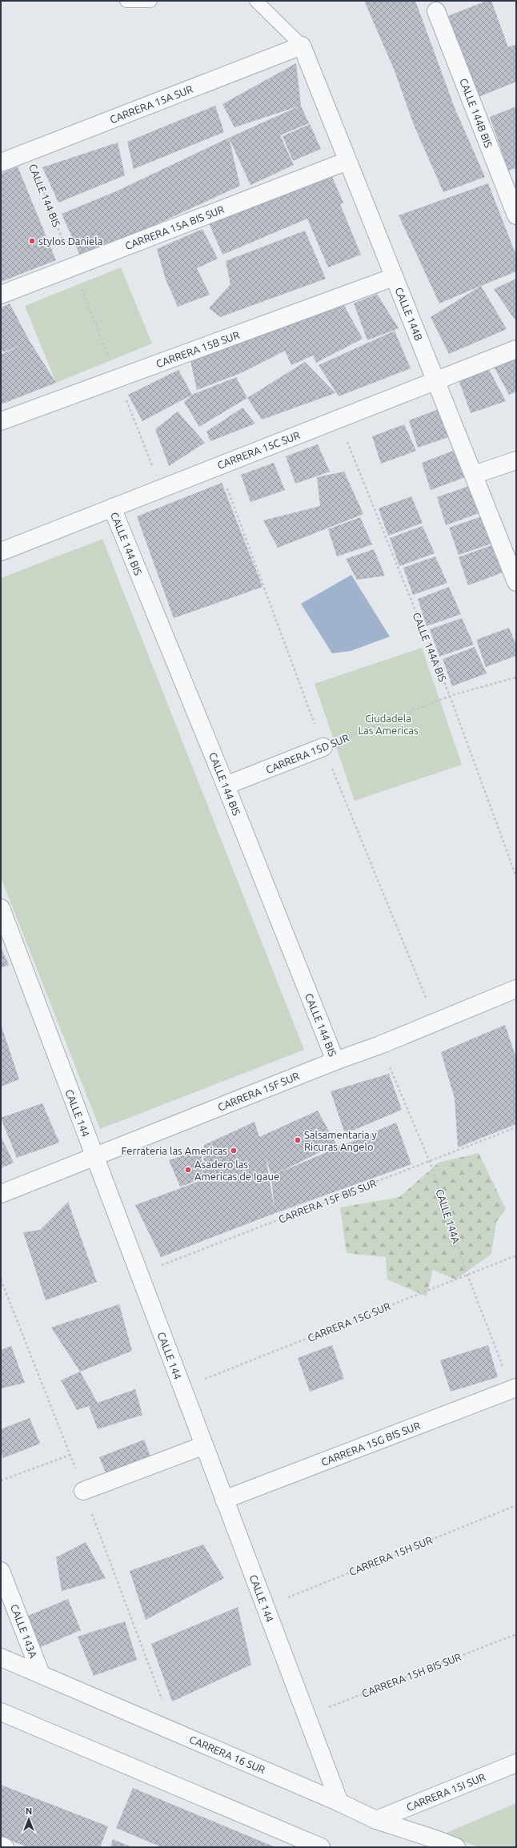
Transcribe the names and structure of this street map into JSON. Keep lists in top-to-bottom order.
{
  "streets": {
    "street": [
      "CARRERA 15A SUR",
      "CALLE 144B BIS",
      "CALLE 144 BIS",
      "CARRERA 15A BIS SUR",
      "CALLE 144B",
      "CARRERA 15B SUR",
      "CARRERA 15C SUR",
      "CARRERA 15D SUR",
      "CARRERA 15F SUR",
      "CALLE 144",
      "CARRERA 15G BIS SUR",
      "CALLE 143A",
      "CARRERA 16 SUR",
      "CARRERA 15I SUR"
    ],
    "path": [
      "CALLE 144A BIS",
      "CARRERA 15F BIS SUR",
      "CALLE 144A",
      "CARRERA 15G SUR",
      "CARRERA 15H SUR",
      "CARRERA 15H BIS SUR"
    ]
  },
  "crossings": [
    ["CARRERA 15A SUR", "CALLE 144 BIS"],
    ["CARRERA 15A SUR", "CALLE 144B"],
    ["CALLE 144 BIS", "CARRERA 15A BIS SUR"],
    ["CALLE 144 BIS", "CARRERA 15B SUR"],
    ["CALLE 144 BIS", "CARRERA 15C SUR"],
    ["CALLE 144 BIS", "CARRERA 15D SUR"],
    ["CALLE 144 BIS", "CARRERA 15F SUR"],
    ["CARRERA 15A BIS SUR", "CALLE 144B"],
    ["CALLE 144B", "CARRERA 15B SUR"],
    ["CALLE 144B", "CARRERA 15C SUR"],
    ["CARRERA 15C SUR", "CALLE 144A BIS"],
    ["CALLE 144A BIS", "CARRERA 15D SUR"],
    ["CARRERA 15F SUR", "CALLE 144"],
    ["CARRERA 15F SUR", "CALLE 144A"],
    ["CALLE 144", "CARRERA 15F BIS SUR"],
    ["CALLE 144", "CARRERA 15G SUR"],
    ["CALLE 144", "CARRERA 15G BIS SUR"],
    ["CALLE 144", "CARRERA 15H SUR"],
    ["CALLE 144", "CARRERA 15H BIS SUR"],
    ["CALLE 144", "CARRERA 16 SUR"],
    ["CARRERA 15F BIS SUR", "CALLE 144A"],
    ["CALLE 144A", "CARRERA 15G SUR"],
    ["CALLE 144A", "CARRERA 15G BIS SUR"],
    ["CALLE 143A", "CARRERA 16 SUR"],
    ["CARRERA 16 SUR", "CARRERA 15I SUR"]
  ],
  "parks": ["Ciudadela Las Americas"],
  "places": [
    "stylos Daniela",
    "Salsamentaria y Ricuras Angelo",
    "Ferrateria las Americas",
    "Asadero las Americas de Igaue"
  ],
  "north": "top"
}
